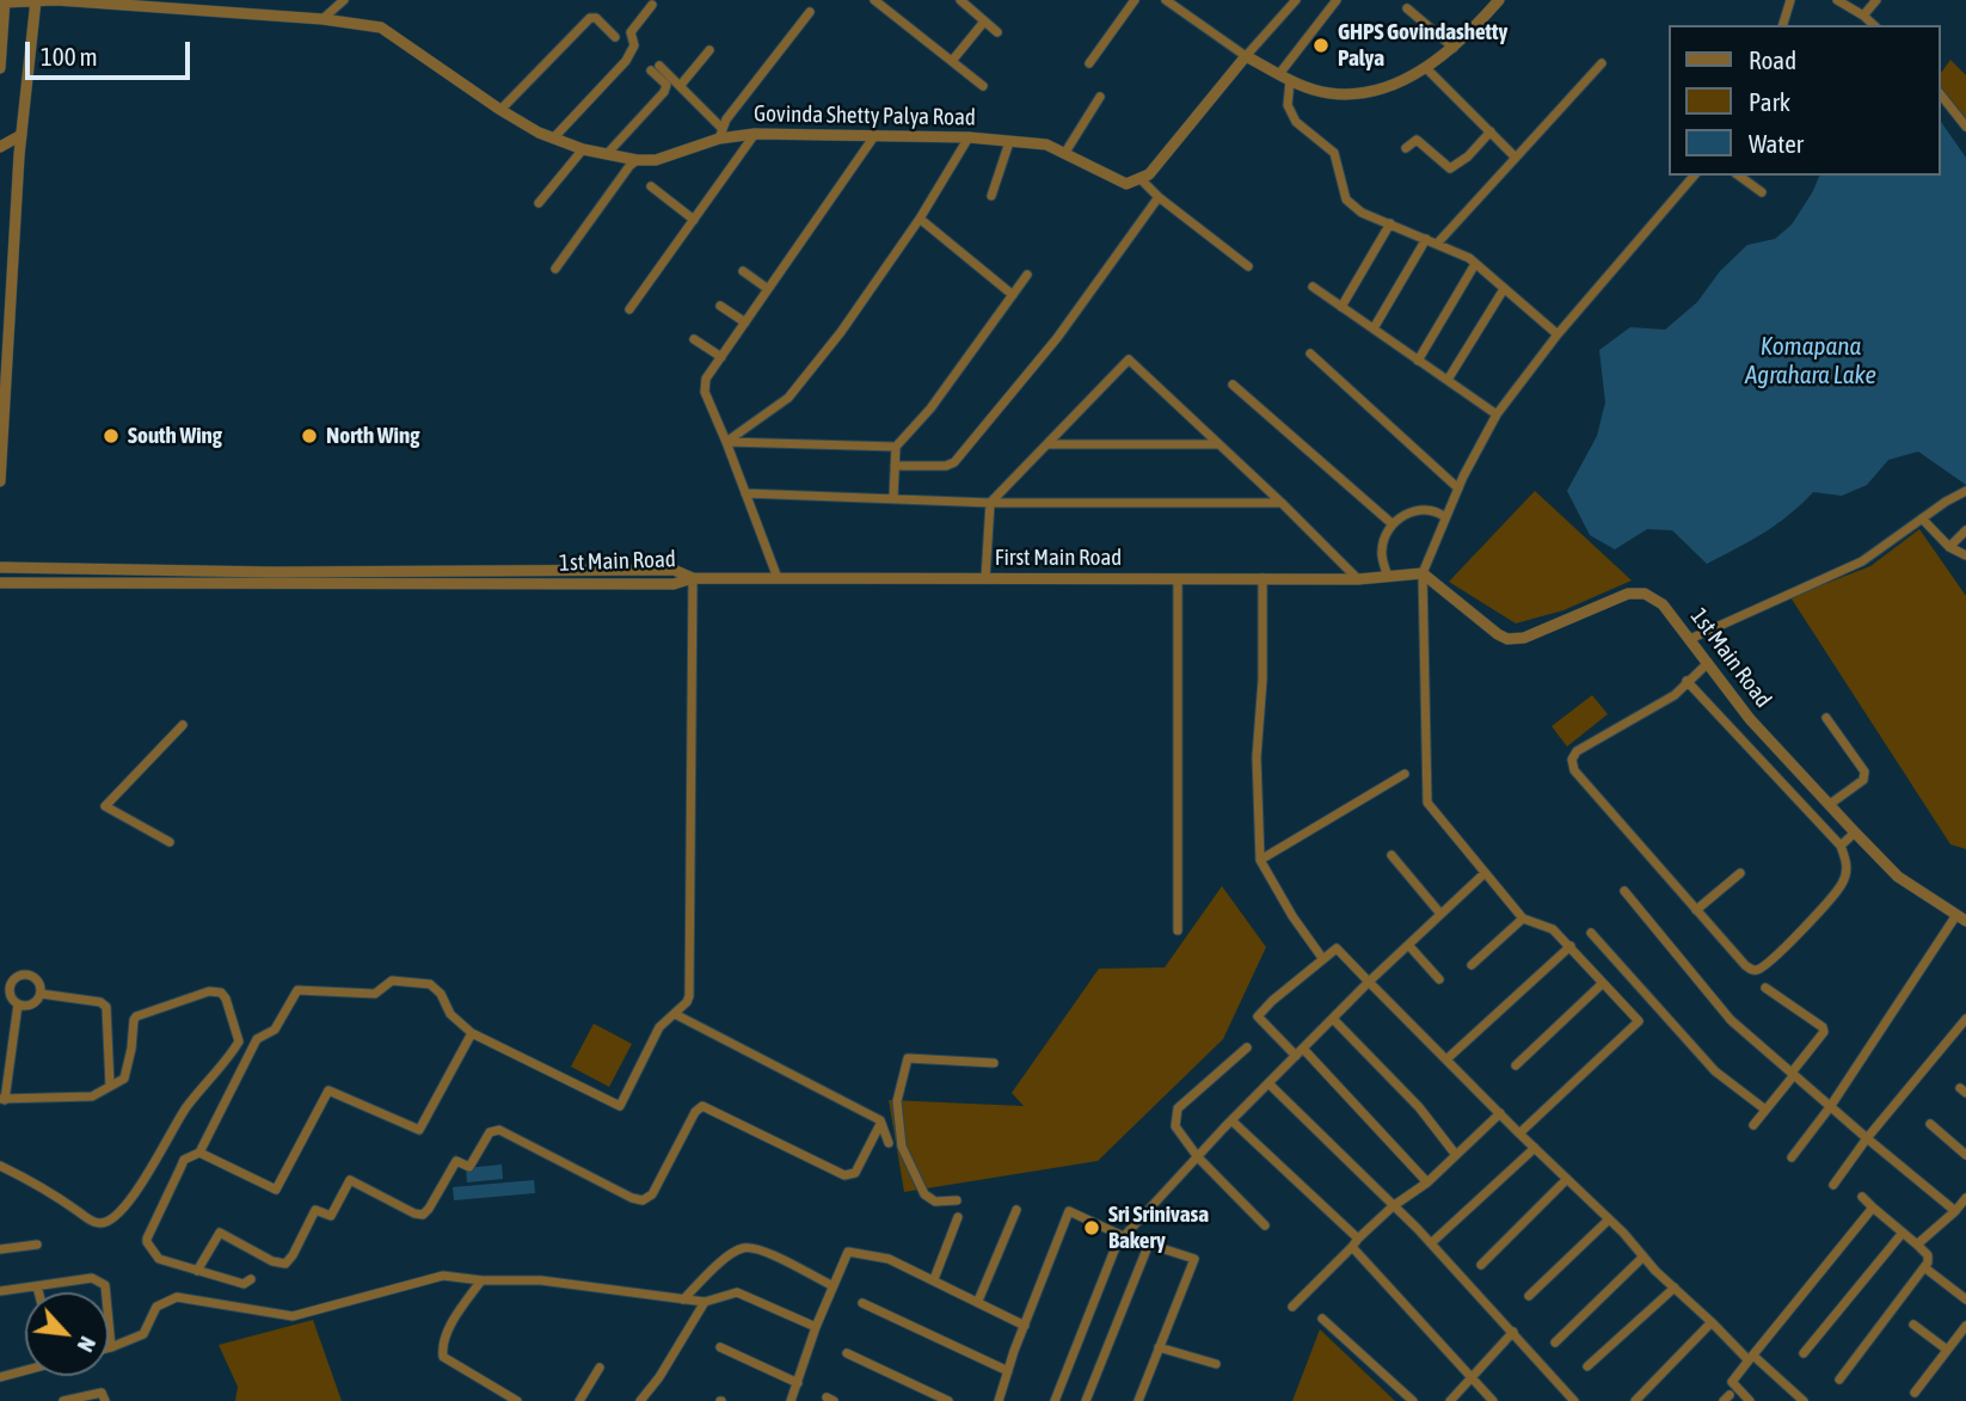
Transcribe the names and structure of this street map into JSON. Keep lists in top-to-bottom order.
{
  "streets": {
    "street": ["Govinda Shetty Palya Road", "First Main Road", "1st Main Road"]
  },
  "crossings": [
    ["First Main Road", "1st Main Road"]
  ],
  "water": ["Komapana Agrahara Lake"],
  "places": [
    "GHPS Govindashetty Palya",
    "South Wing",
    "North Wing",
    "Sri Srinivasa Bakery"
  ],
  "legend": ["Road", "Park", "Water"],
  "scale_bar": "100 m",
  "north": "bottom right"
}
